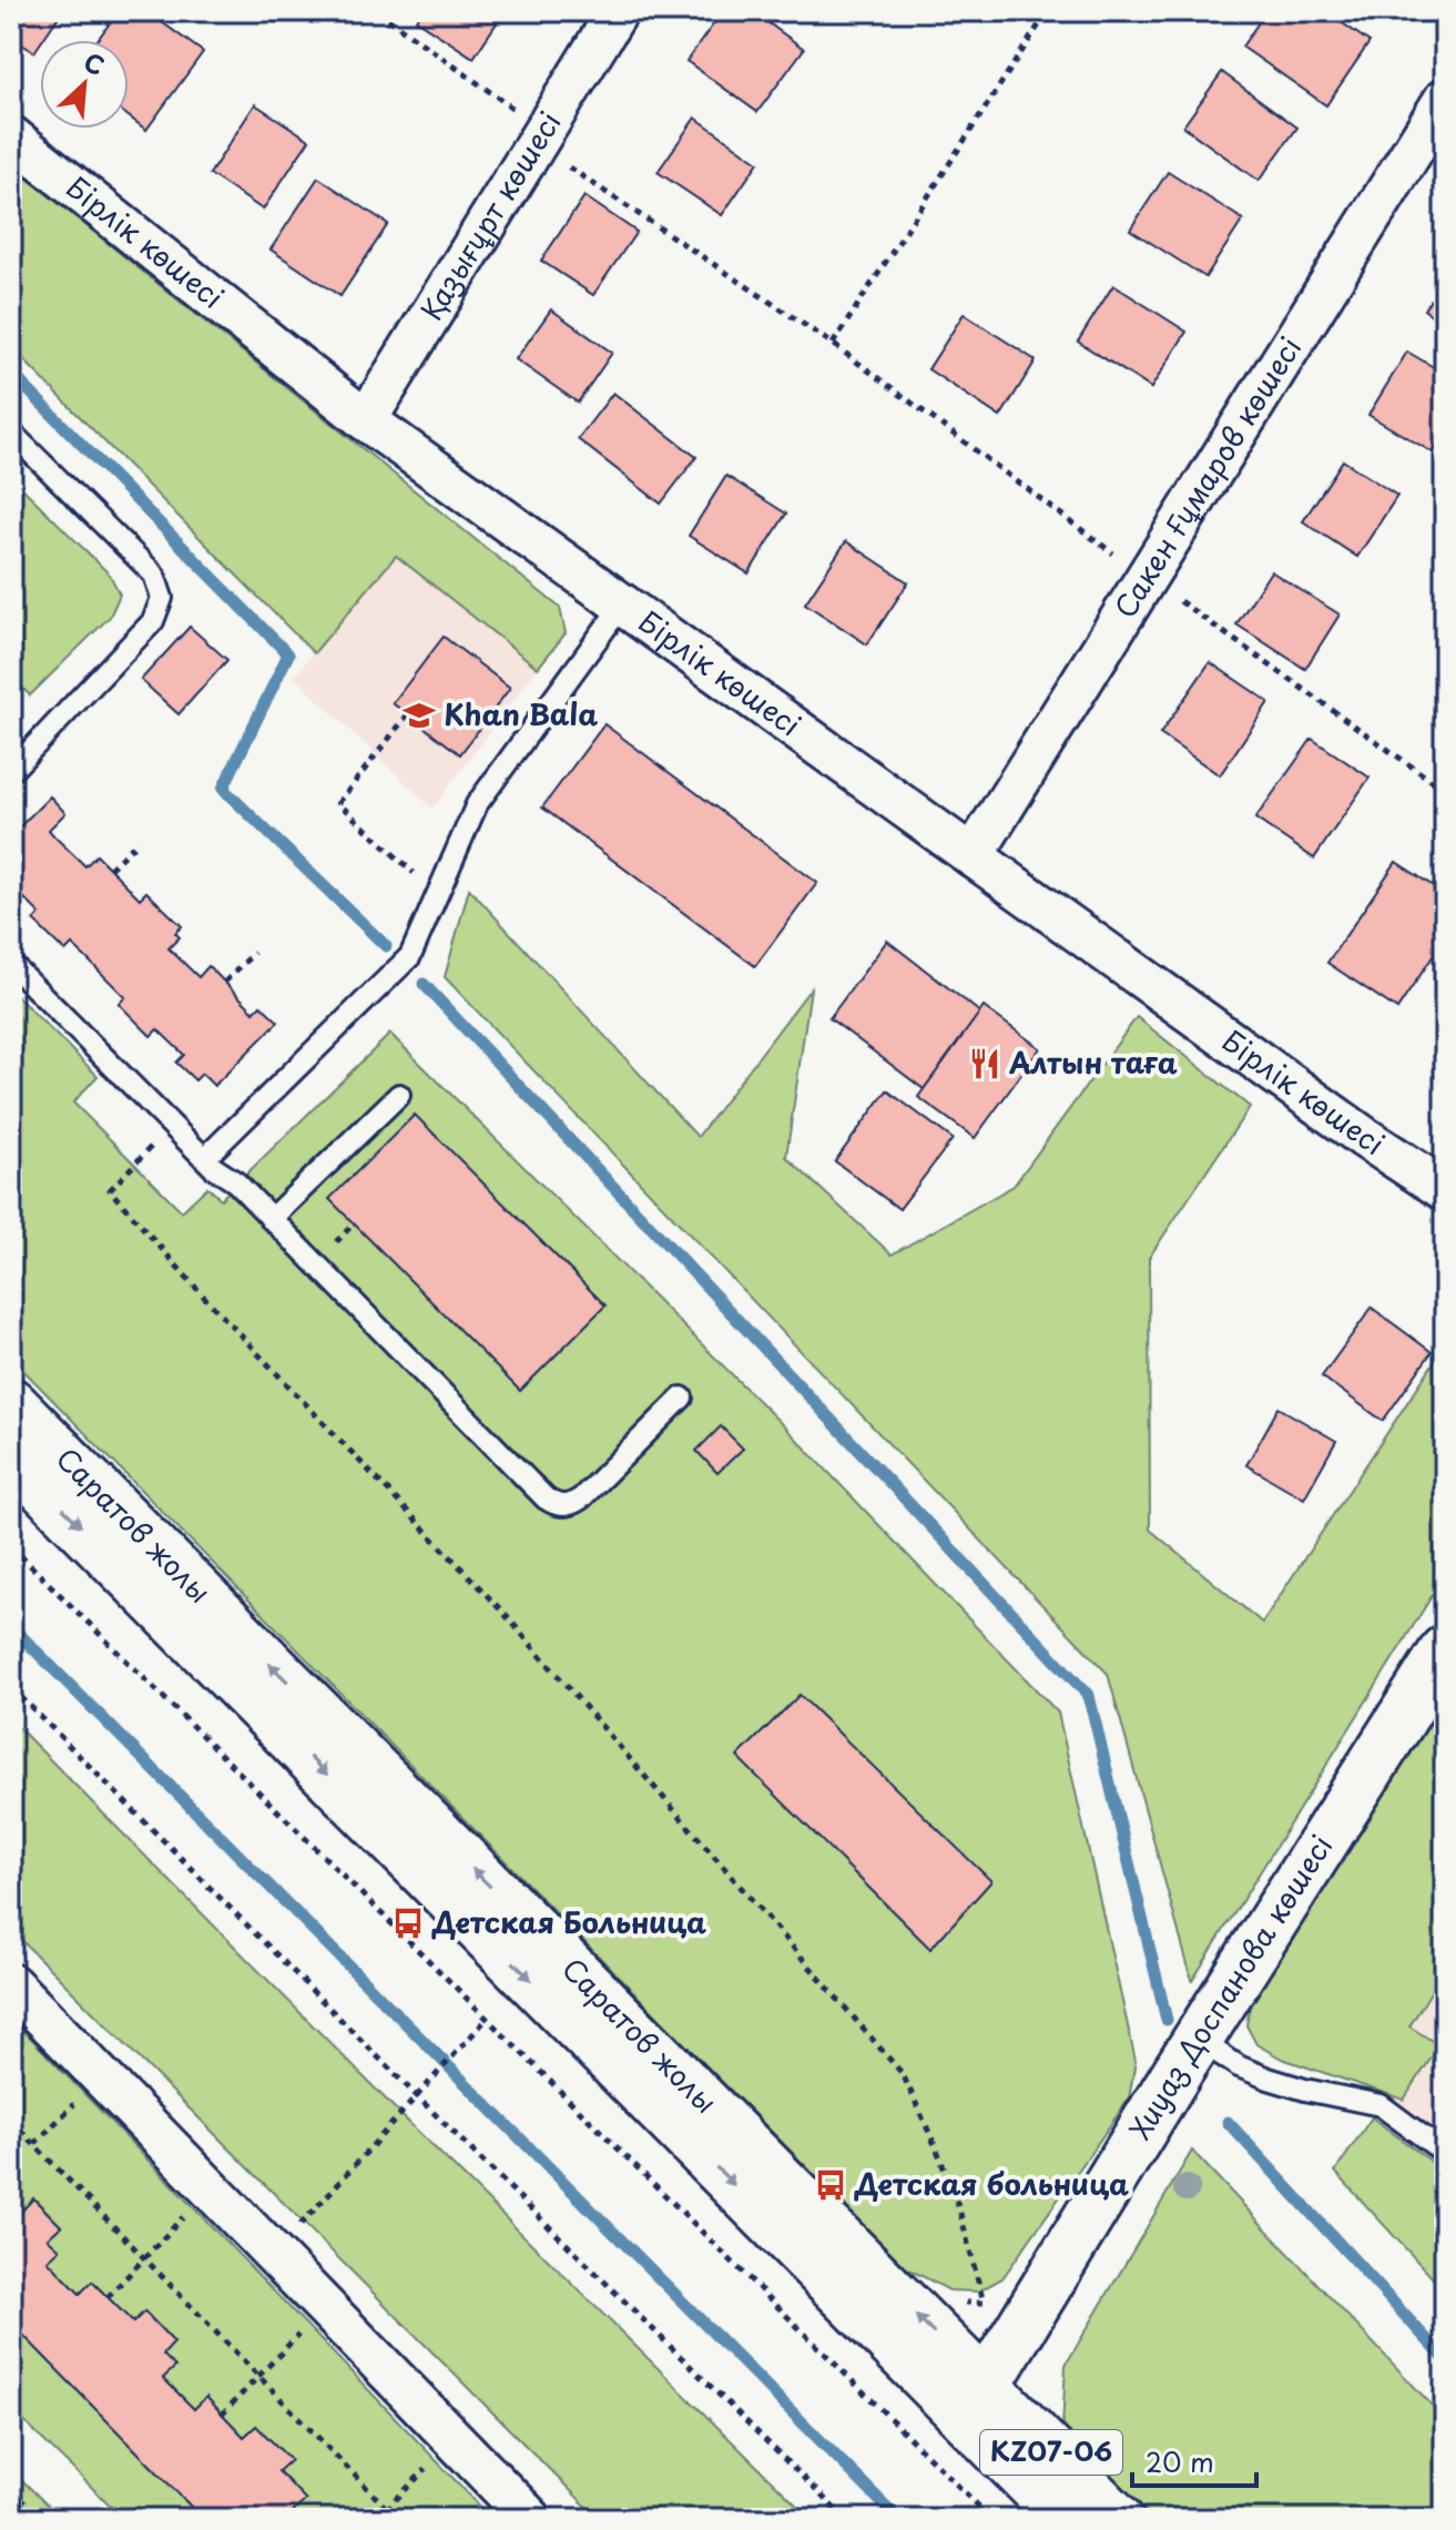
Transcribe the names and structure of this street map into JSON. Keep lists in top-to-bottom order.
{
  "streets": {
    "main road": ["Саратов жолы", "Хиуаз Доспанова көшесі", "KZ07-06"],
    "street": ["Қазығұрт көшесі", "Бірлік көшесі", "Сакен Ғұмаров көшесі"]
  },
  "crossings": [
    ["Қазығұрт көшесі", "Бірлік көшесі"],
    ["Бірлік көшесі", "Сакен Ғұмаров көшесі"],
    ["Саратов жолы", "Хиуаз Доспанова көшесі"]
  ],
  "places": {
    "school or university": ["Khan Bala"],
    "restaurant": ["Алтын таға"],
    "bus stop": ["Детская Больница", "Детская больница"]
  },
  "scale_bar": "20 m",
  "north": "top right"
}
